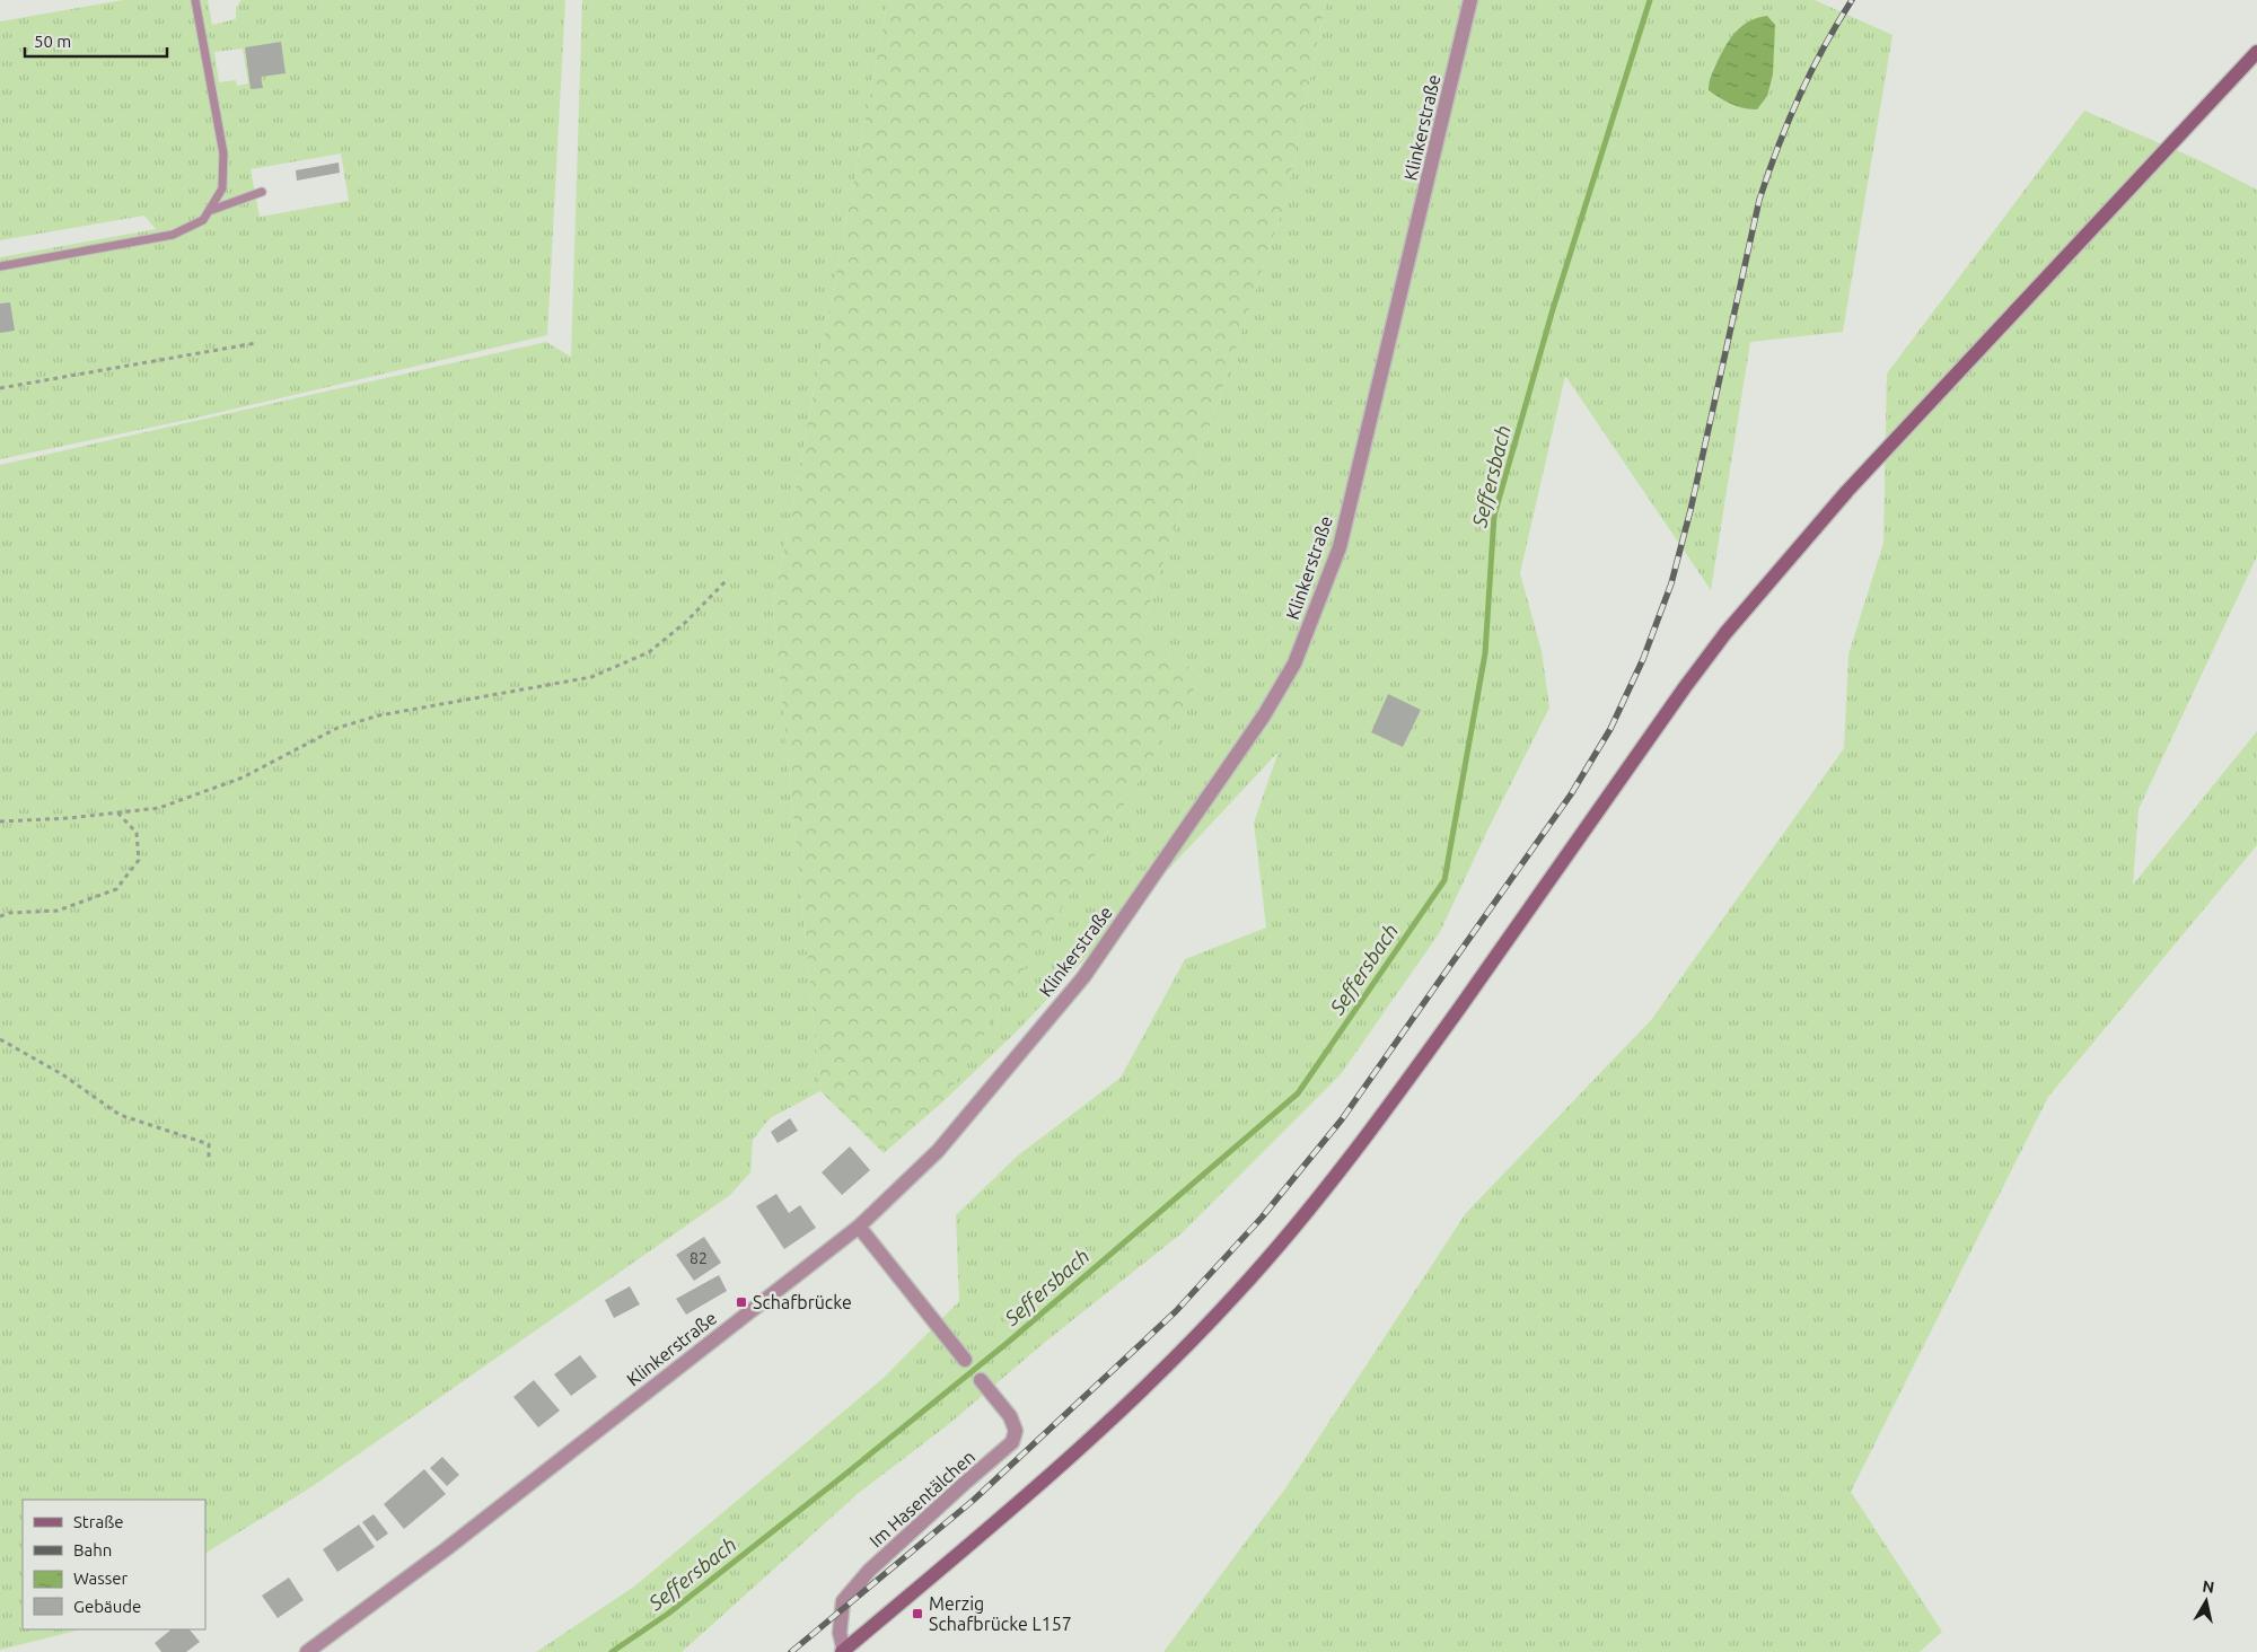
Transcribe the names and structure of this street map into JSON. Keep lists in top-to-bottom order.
{
  "streets": {
    "street": ["Klinkerstraße", "Im Hasentälchen"]
  },
  "water": ["Seffersbach"],
  "places": {
    "transit": ["Schafbrücke", "Merzig Schafbrücke L157"]
  },
  "house_numbers": ["82"],
  "legend": [
    "Straße",
    "Bahn",
    "Wasser",
    "Gebäude"
  ],
  "scale_bar": "50 m",
  "north": "top"
}
